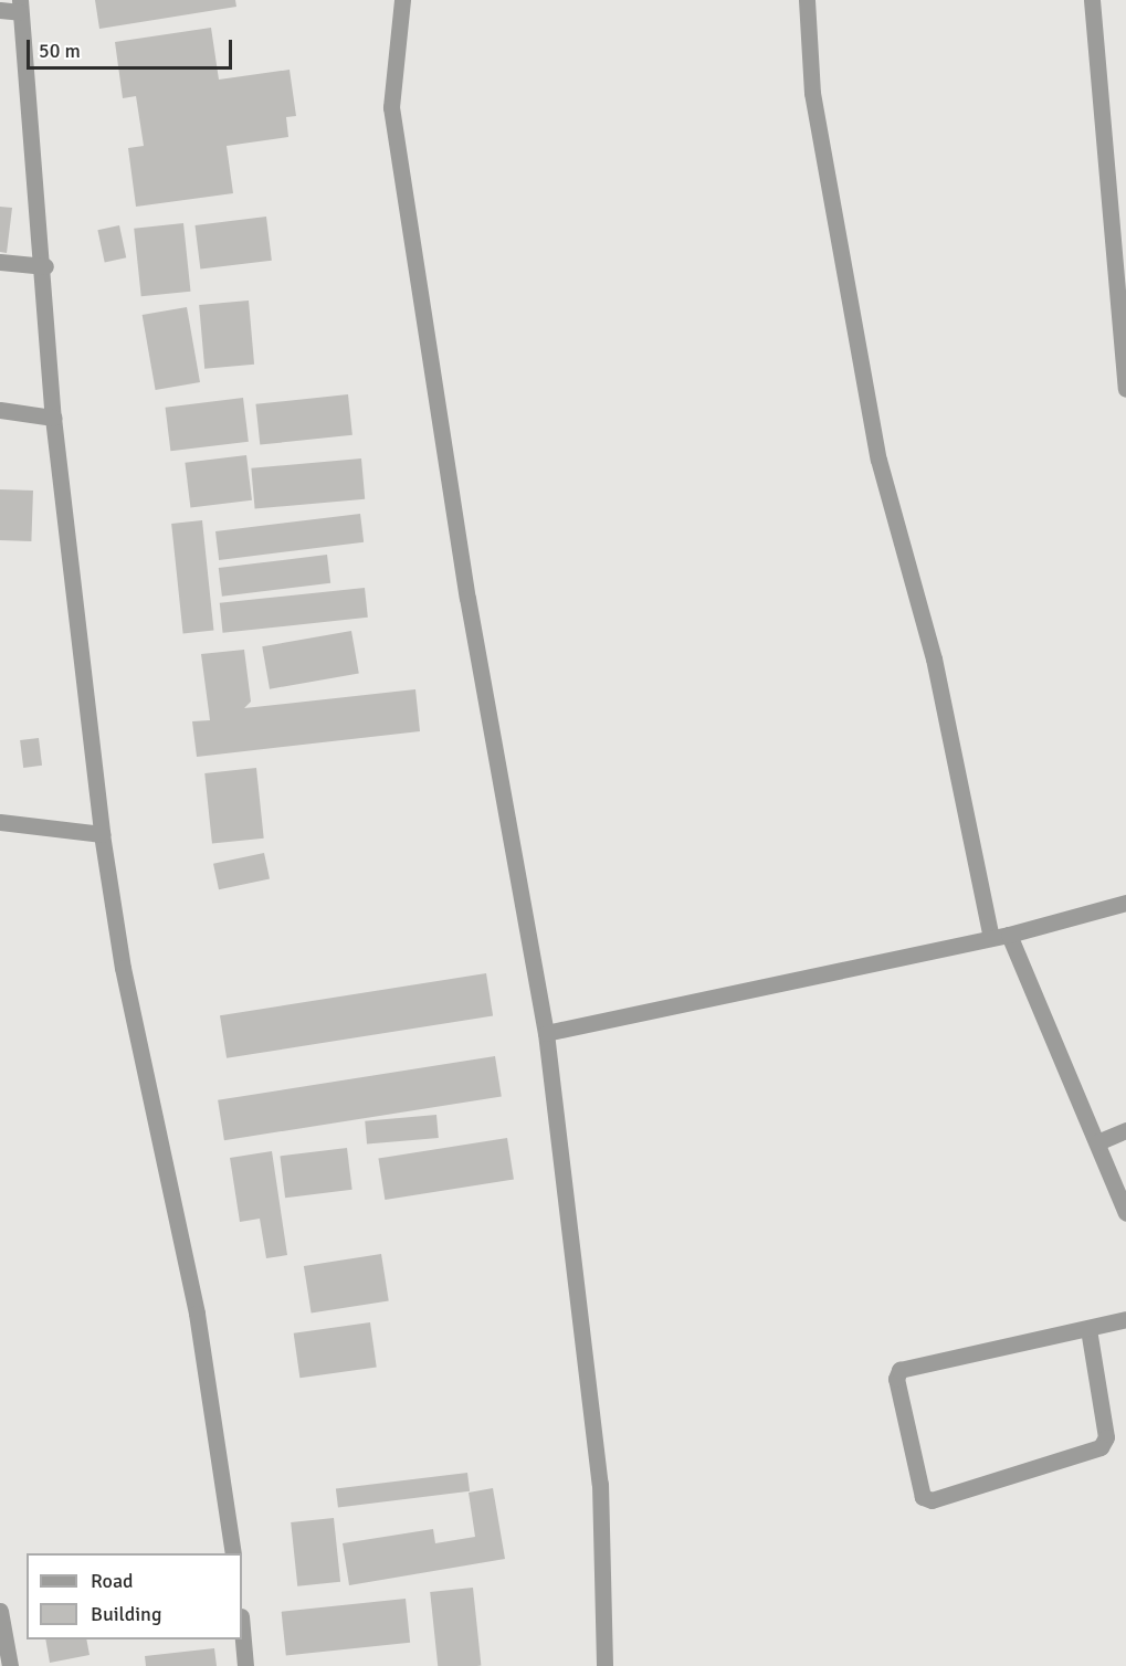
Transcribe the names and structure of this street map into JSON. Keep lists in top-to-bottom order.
{
  "legend": ["Road", "Building"],
  "scale_bar": "50 m"
}
